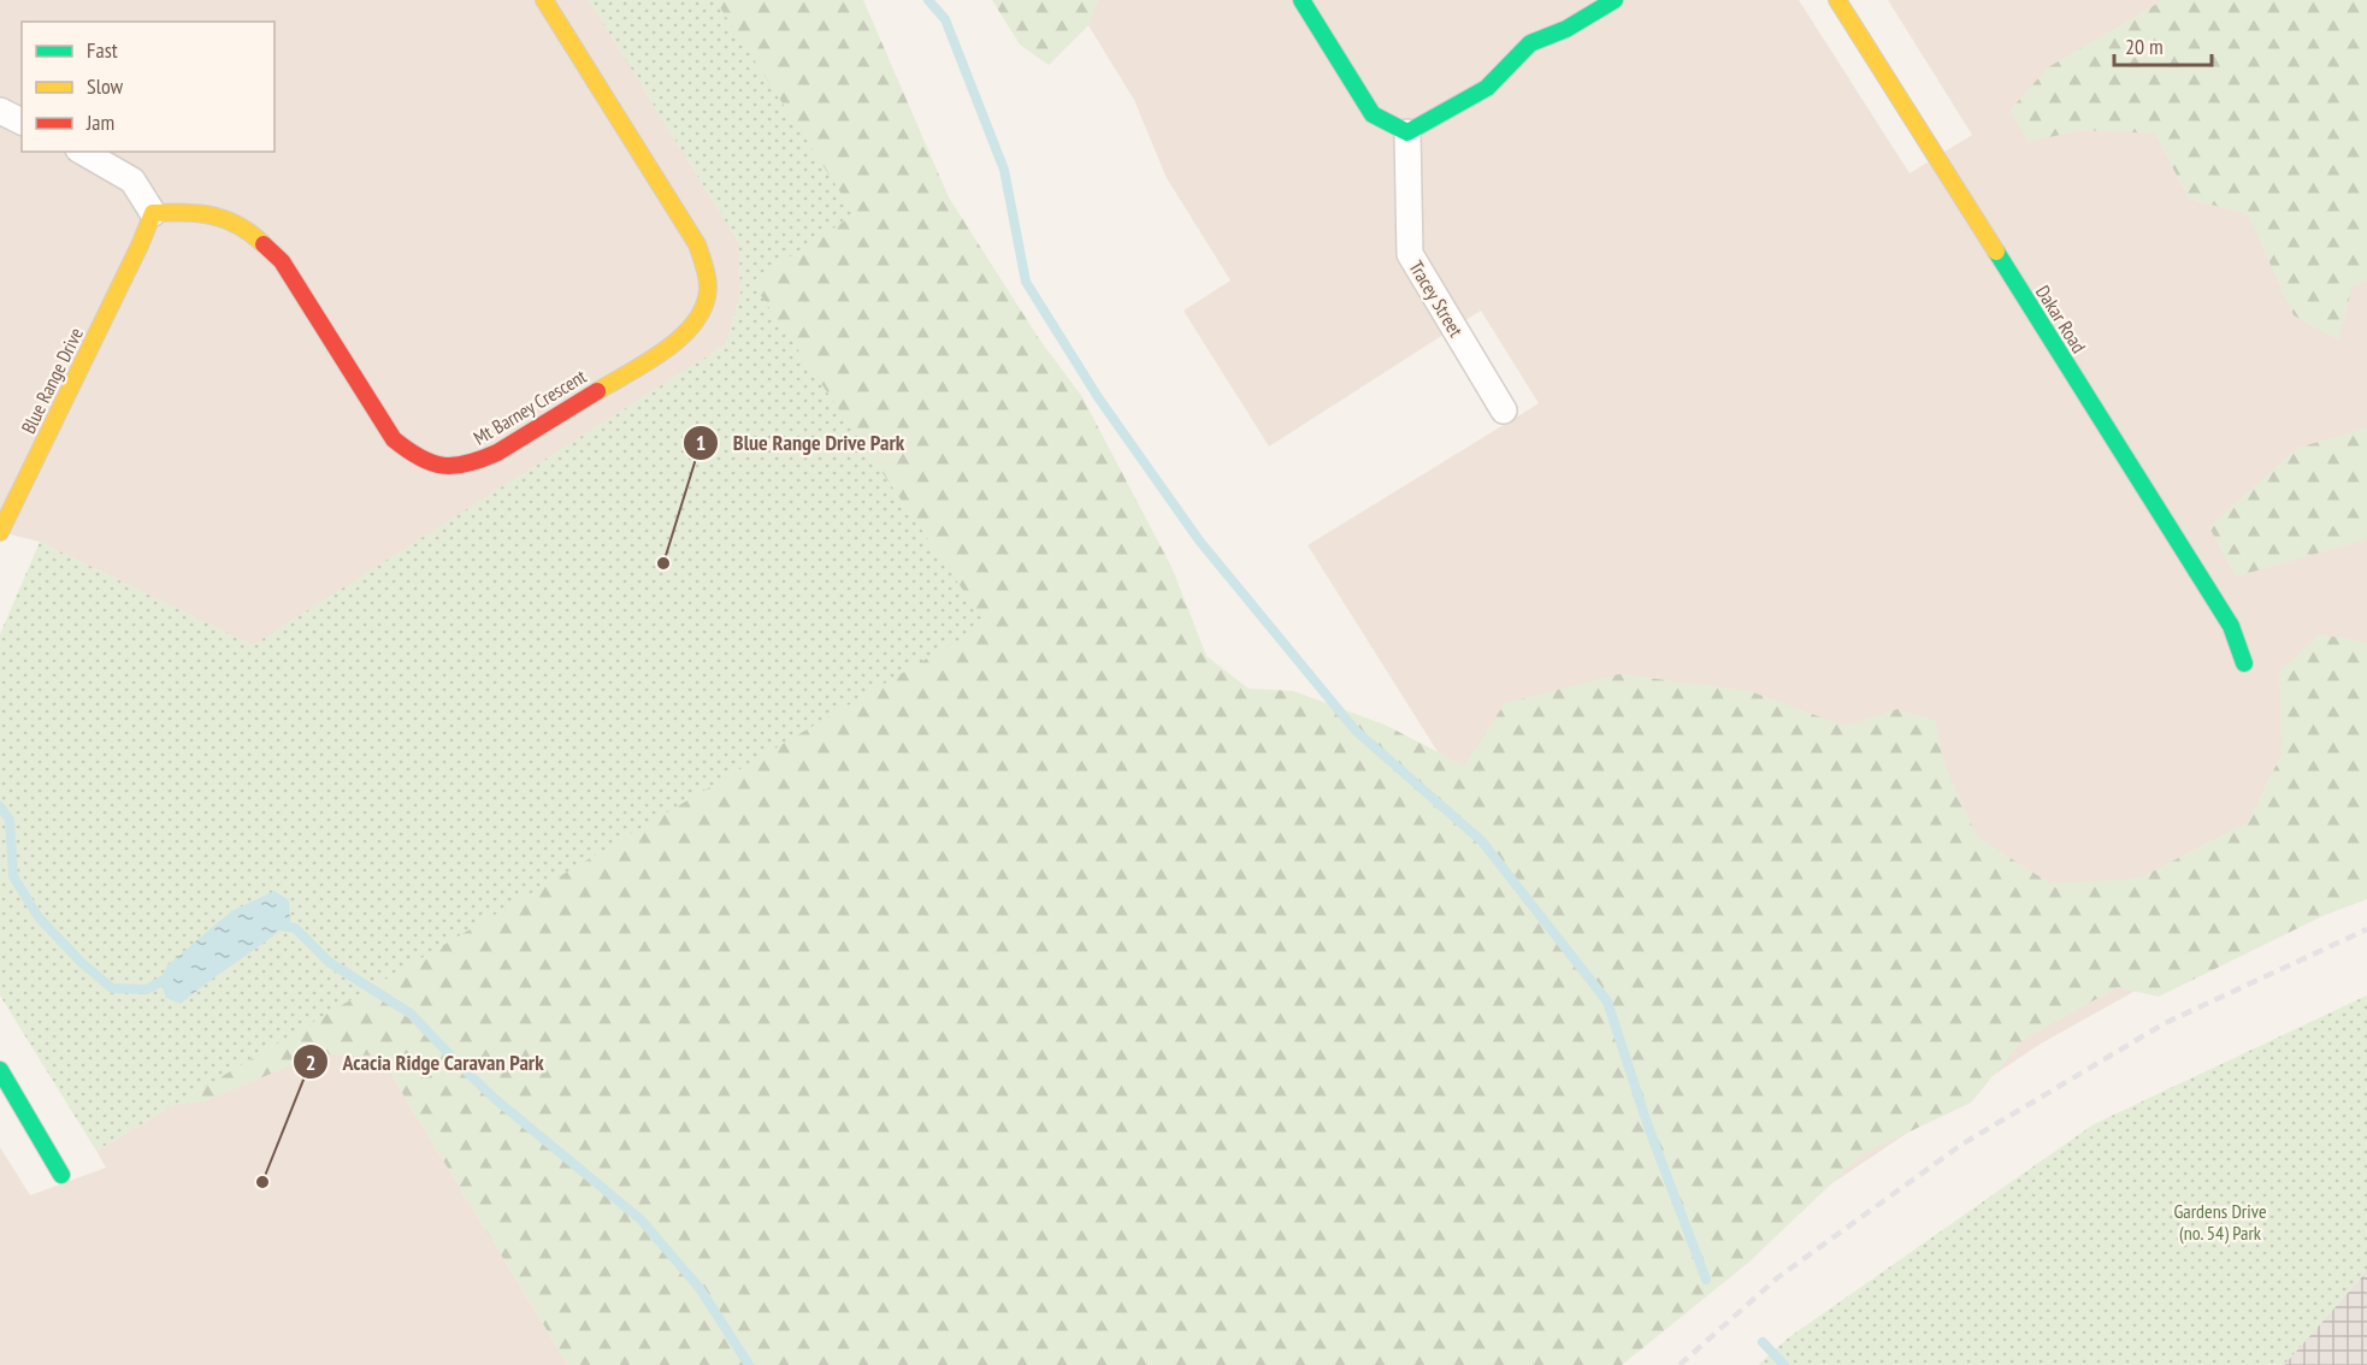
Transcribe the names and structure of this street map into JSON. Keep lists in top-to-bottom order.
{
  "streets": {
    "street": [
      "Tracey Street",
      "Dakar Road",
      "Blue Range Drive",
      "Mt Barney Crescent"
    ]
  },
  "crossings": [
    ["Blue Range Drive", "Mt Barney Crescent"]
  ],
  "parks": ["Gardens Drive (no. 54) Park"],
  "places": ["Blue Range Drive Park", "Acacia Ridge Caravan Park"],
  "legend": ["Fast", "Slow", "Jam"],
  "scale_bar": "20 m"
}
